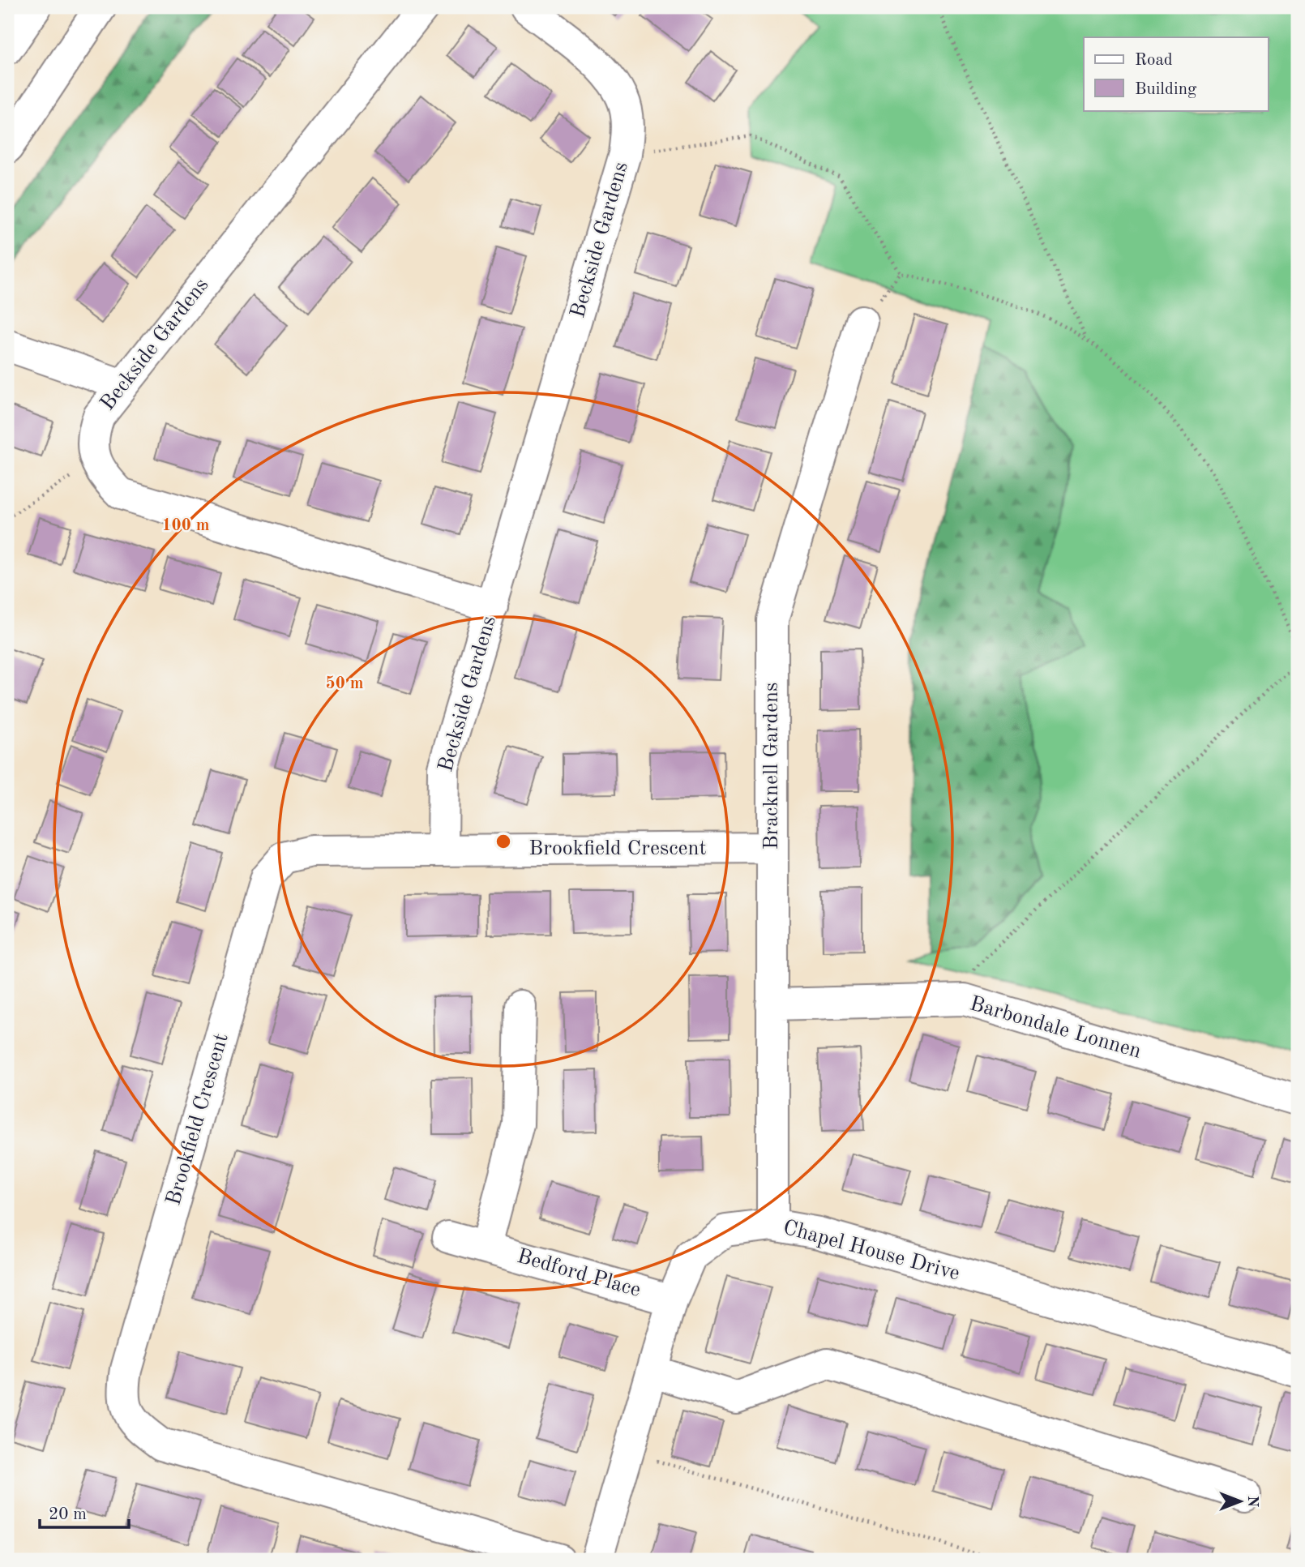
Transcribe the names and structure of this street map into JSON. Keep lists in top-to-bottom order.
{
  "streets": {
    "main road": [
      "Beckside Gardens",
      "Bracknell Gardens",
      "Brookfield Crescent",
      "Barbondale Lonnen",
      "Chapel House Drive",
      "Bedford Place"
    ]
  },
  "crossings": [
    ["Beckside Gardens", "Brookfield Crescent"],
    ["Bracknell Gardens", "Brookfield Crescent"],
    ["Bracknell Gardens", "Barbondale Lonnen"],
    ["Bracknell Gardens", "Chapel House Drive"],
    ["Chapel House Drive", "Bedford Place"]
  ],
  "legend": ["Road", "Building"],
  "scale_bar": "20 m",
  "north": "right",
  "rings": ["100 m", "50 m"]
}
